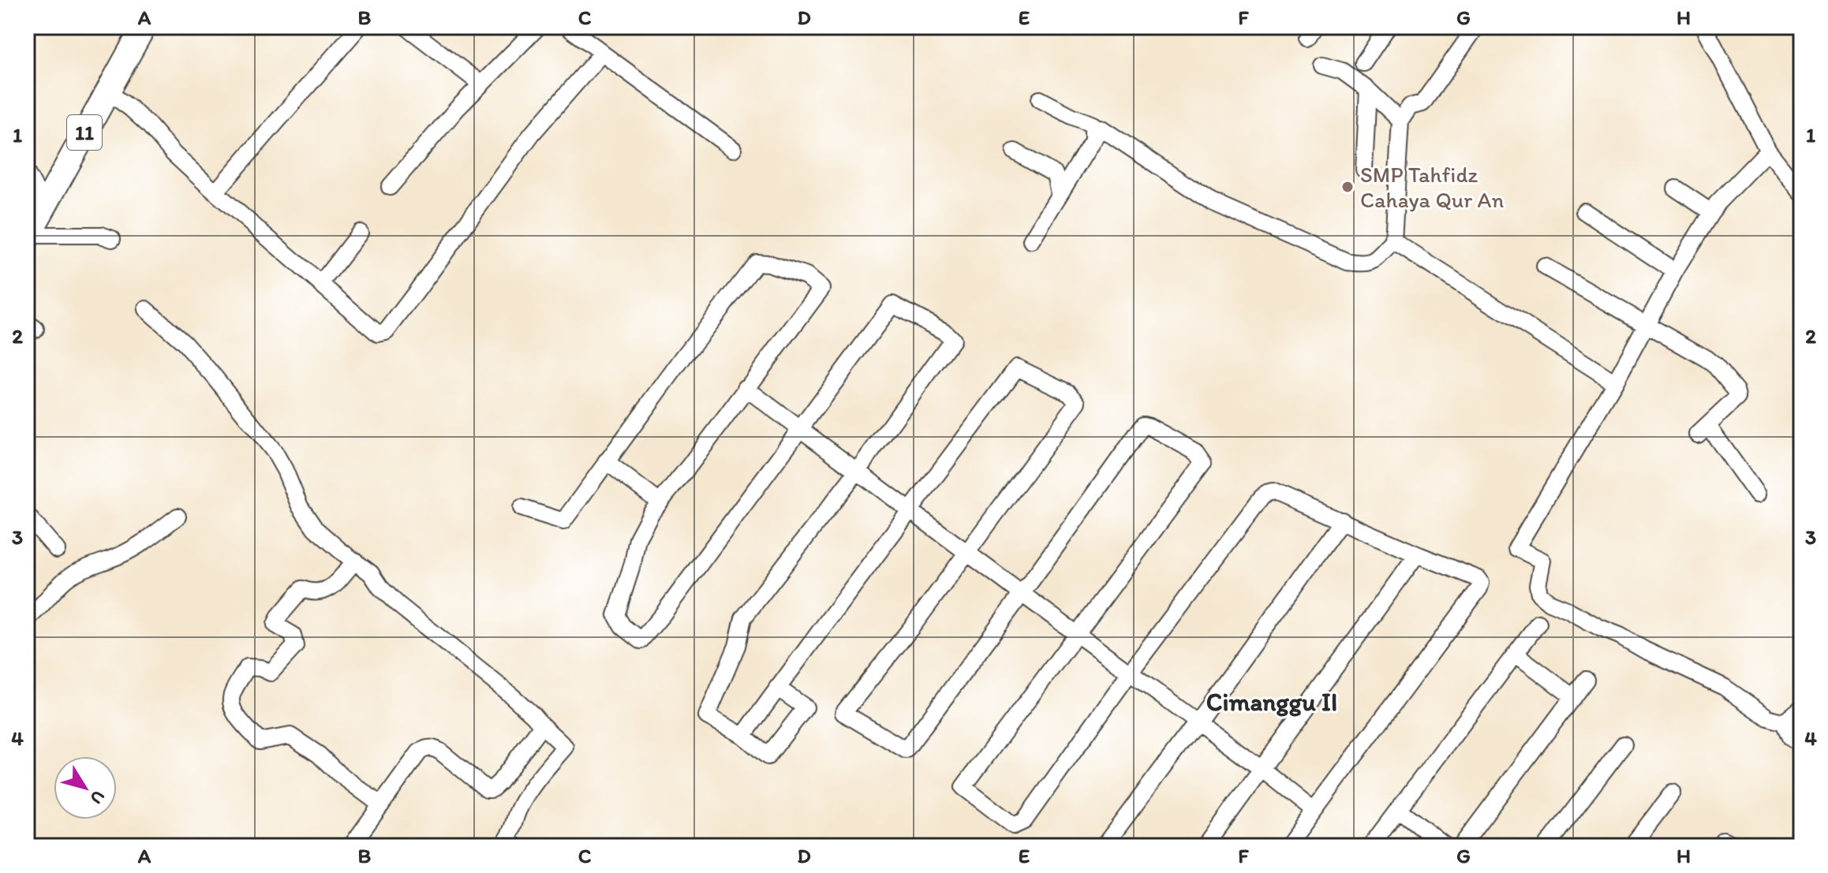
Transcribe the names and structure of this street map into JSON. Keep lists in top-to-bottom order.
{
  "streets": {
    "highway": ["11"]
  },
  "districts": ["Cimanggu II"],
  "places": ["SMP Tahfidz Cahaya Qur An"],
  "north": "bottom right",
  "grid": {
    "columns": [
      "A",
      "B",
      "C",
      "D",
      "E",
      "F",
      "G",
      "H"
    ],
    "rows": [
      "1",
      "2",
      "3",
      "4"
    ]
  }
}
